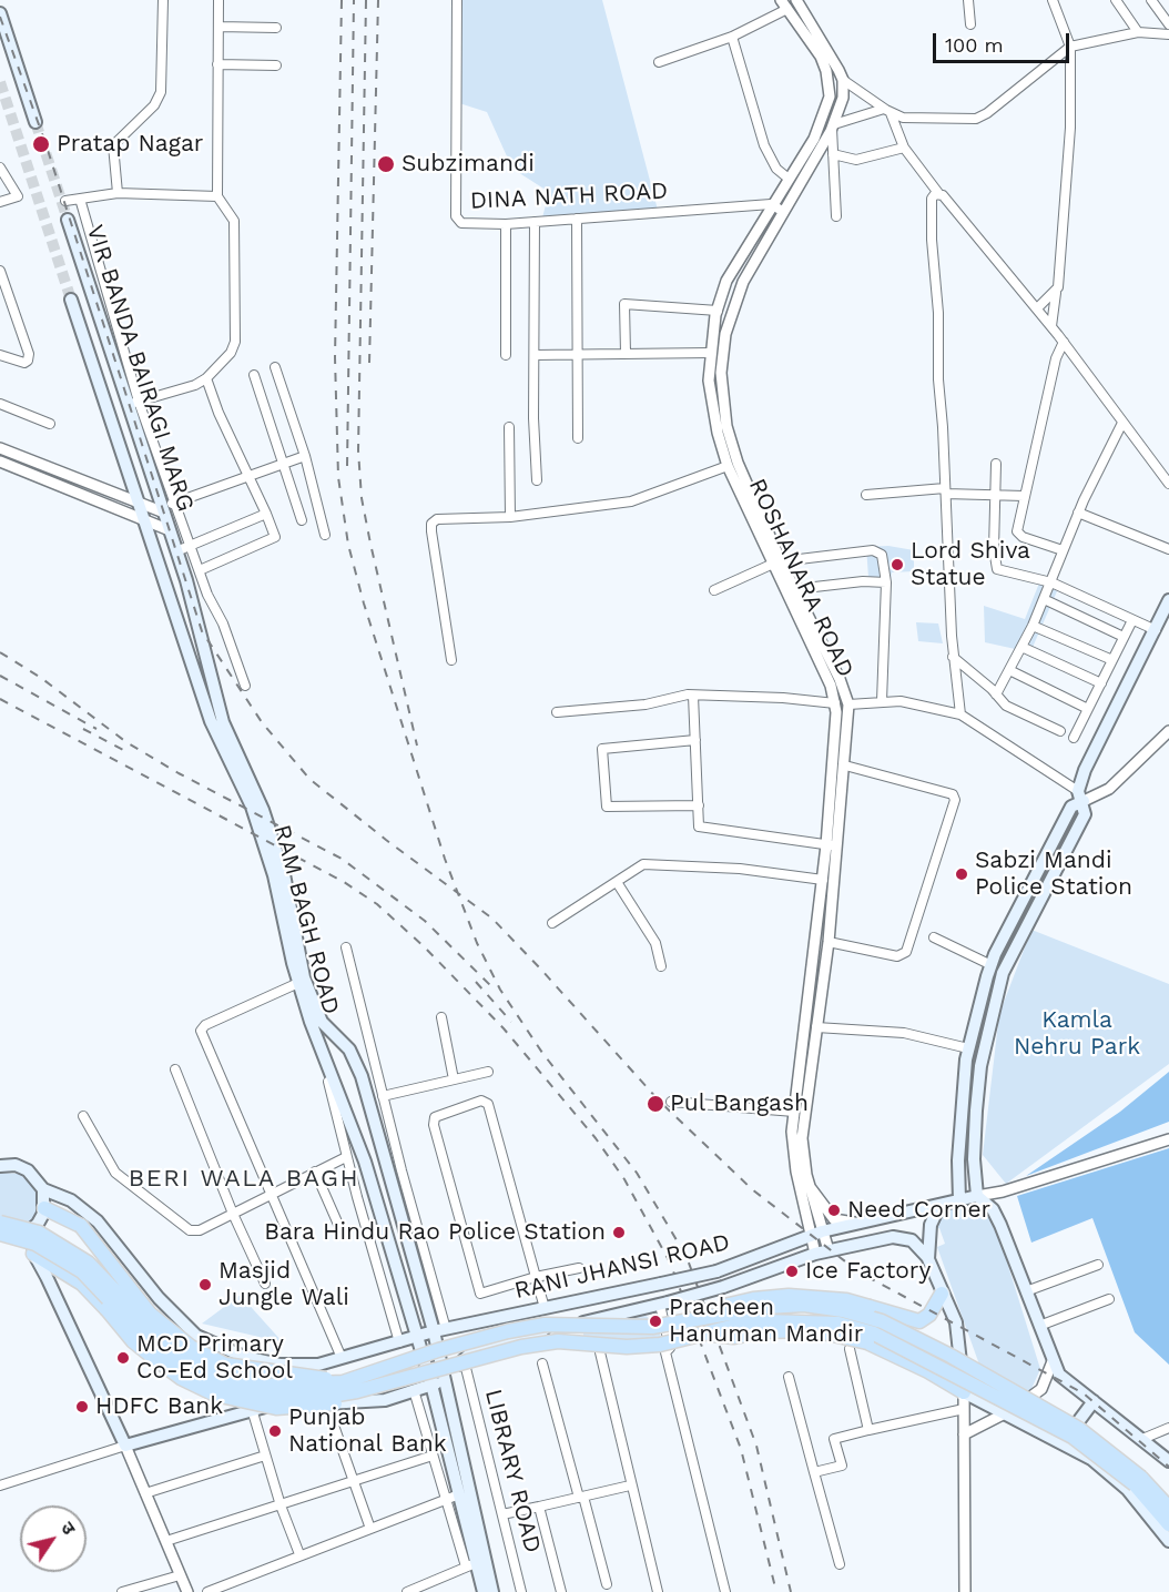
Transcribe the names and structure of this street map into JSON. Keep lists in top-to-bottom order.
{
  "streets": {
    "main road": ["VIR BANDA BAIRAGI MARG", "RAM BAGH ROAD", "RANI JHANSI ROAD"],
    "street": ["DINA NATH ROAD", "ROSHANARA ROAD", "LIBRARY ROAD"]
  },
  "crossings": [
    ["DINA NATH ROAD", "ROSHANARA ROAD"],
    ["VIR BANDA BAIRAGI MARG", "RAM BAGH ROAD"],
    ["ROSHANARA ROAD", "RANI JHANSI ROAD"],
    ["RAM BAGH ROAD", "RANI JHANSI ROAD"],
    ["RANI JHANSI ROAD", "LIBRARY ROAD"]
  ],
  "districts": ["BERI WALA BAGH"],
  "parks": ["Kamla Nehru Park"],
  "places": [
    "Pratap Nagar",
    "Subzimandi",
    "Lord Shiva Statue",
    "Sabzi Mandi Police Station",
    "Pul Bangash",
    "Need Corner",
    "Bara Hindu Rao Police Station",
    "Ice Factory",
    "Masjid Jungle Wali",
    "Pracheen Hanuman Mandir",
    "MCD Primary Co-Ed School",
    "HDFC Bank",
    "Punjab National Bank"
  ],
  "scale_bar": "100 m",
  "north": "top right"
}
